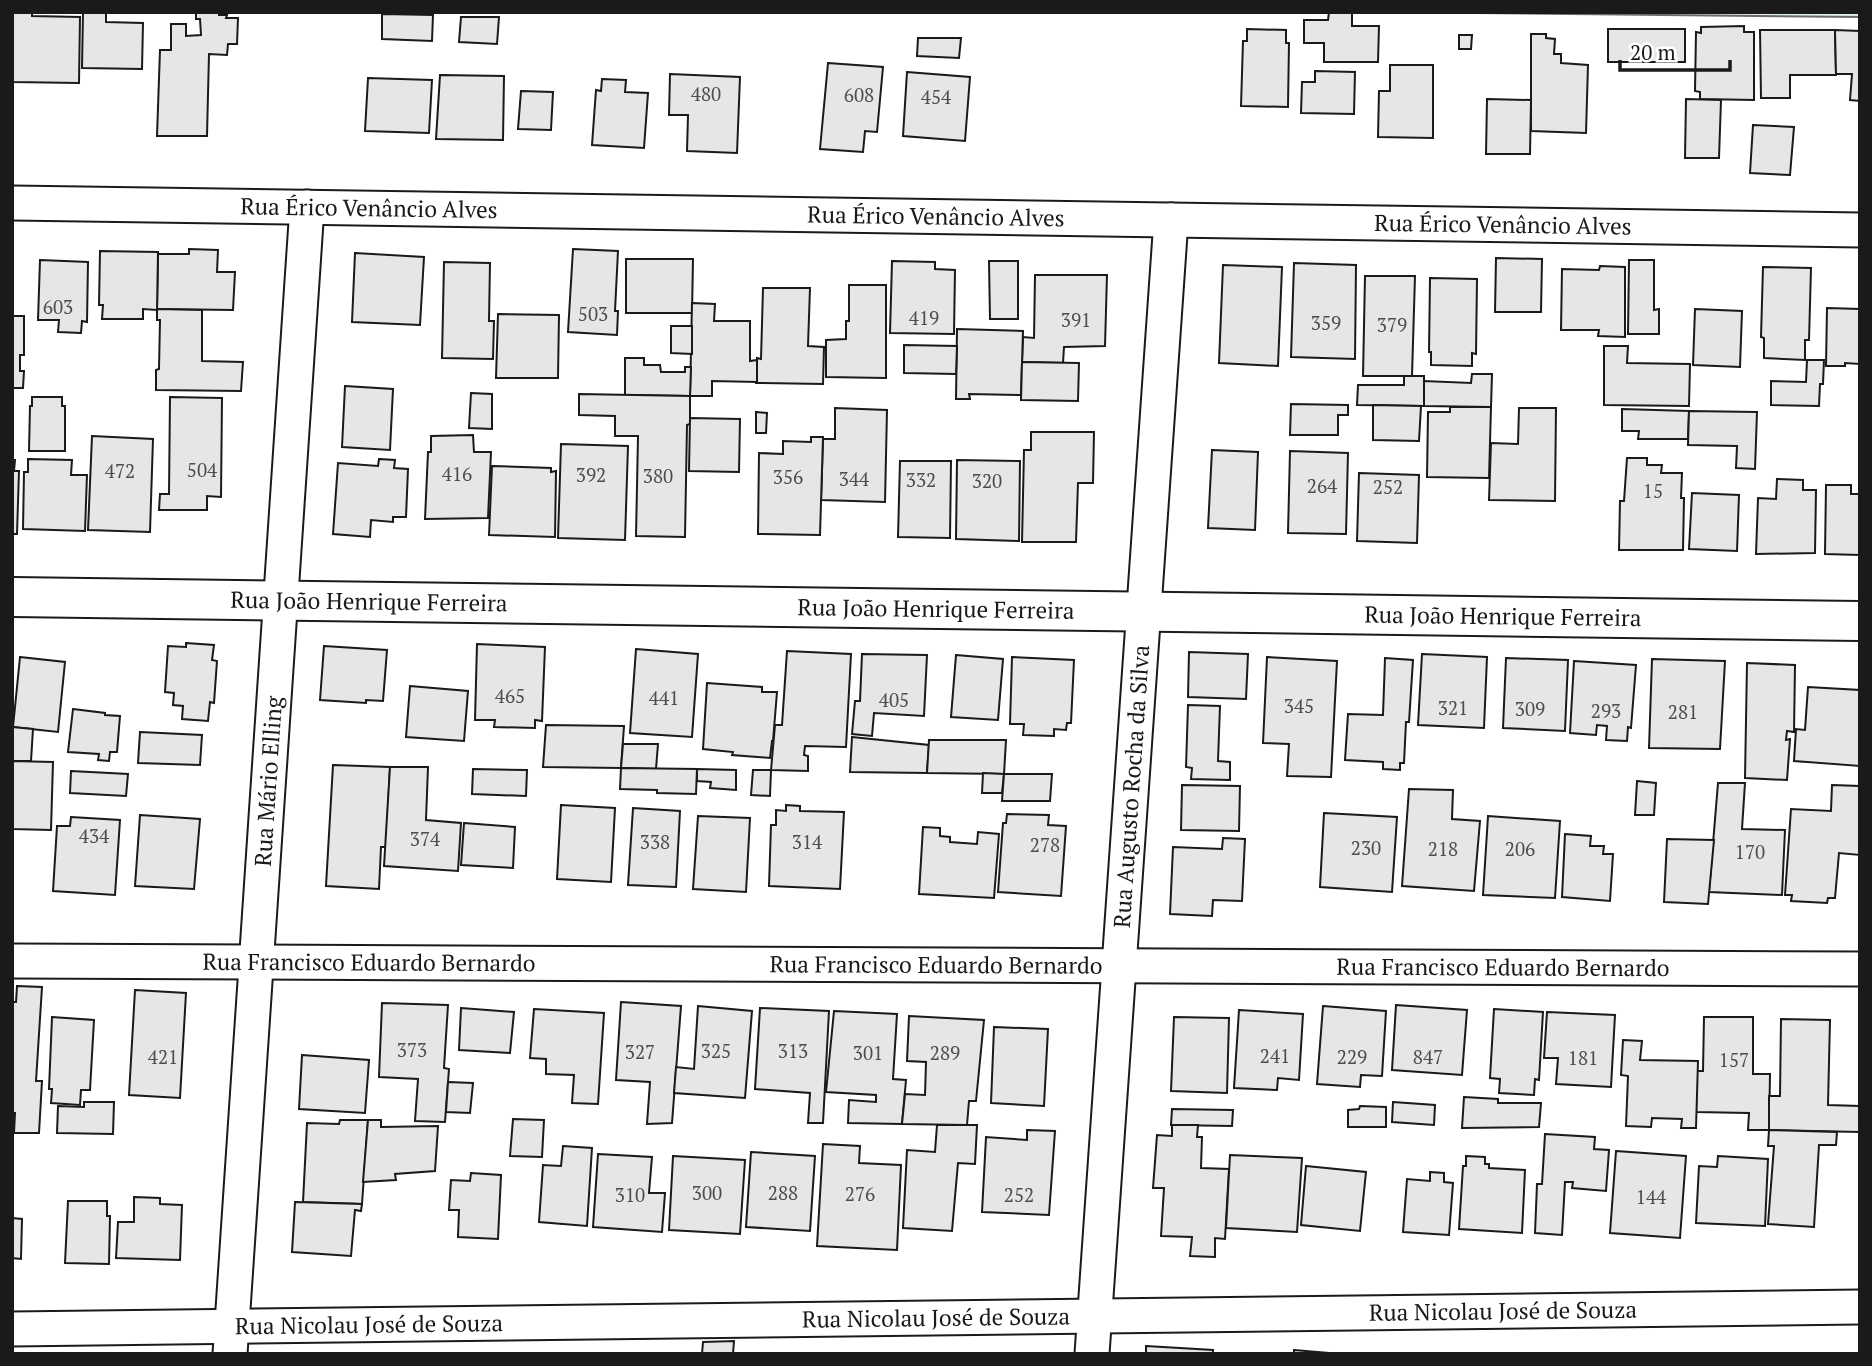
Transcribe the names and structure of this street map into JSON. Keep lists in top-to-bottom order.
{
  "streets": {
    "street": [
      "Rua Érico Venâncio Alves",
      "Rua João Henrique Ferreira",
      "Rua Mário Elling",
      "Rua Augusto Rocha da Silva",
      "Rua Francisco Eduardo Bernardo",
      "Rua Nicolau José de Souza"
    ]
  },
  "crossings": [
    ["Rua Érico Venâncio Alves", "Rua Mário Elling"],
    ["Rua Érico Venâncio Alves", "Rua Augusto Rocha da Silva"],
    ["Rua João Henrique Ferreira", "Rua Mário Elling"],
    ["Rua João Henrique Ferreira", "Rua Augusto Rocha da Silva"],
    ["Rua Mário Elling", "Rua Francisco Eduardo Bernardo"],
    ["Rua Mário Elling", "Rua Nicolau José de Souza"],
    ["Rua Augusto Rocha da Silva", "Rua Francisco Eduardo Bernardo"],
    ["Rua Augusto Rocha da Silva", "Rua Nicolau José de Souza"]
  ],
  "house_numbers": [
    "480",
    "608",
    "454",
    "603",
    "503",
    "419",
    "391",
    "359",
    "379",
    "504",
    "472",
    "416",
    "392",
    "380",
    "356",
    "344",
    "332",
    "320",
    "264",
    "252",
    "15",
    "465",
    "441",
    "405",
    "345",
    "321",
    "309",
    "293",
    "281",
    "434",
    "374",
    "338",
    "314",
    "278",
    "230",
    "218",
    "206",
    "170",
    "373",
    "325",
    "313",
    "327",
    "301",
    "289",
    "241",
    "421",
    "229",
    "847",
    "181",
    "157",
    "300",
    "288",
    "276",
    "310",
    "252",
    "144"
  ],
  "scale_bar": "20 m"
}
